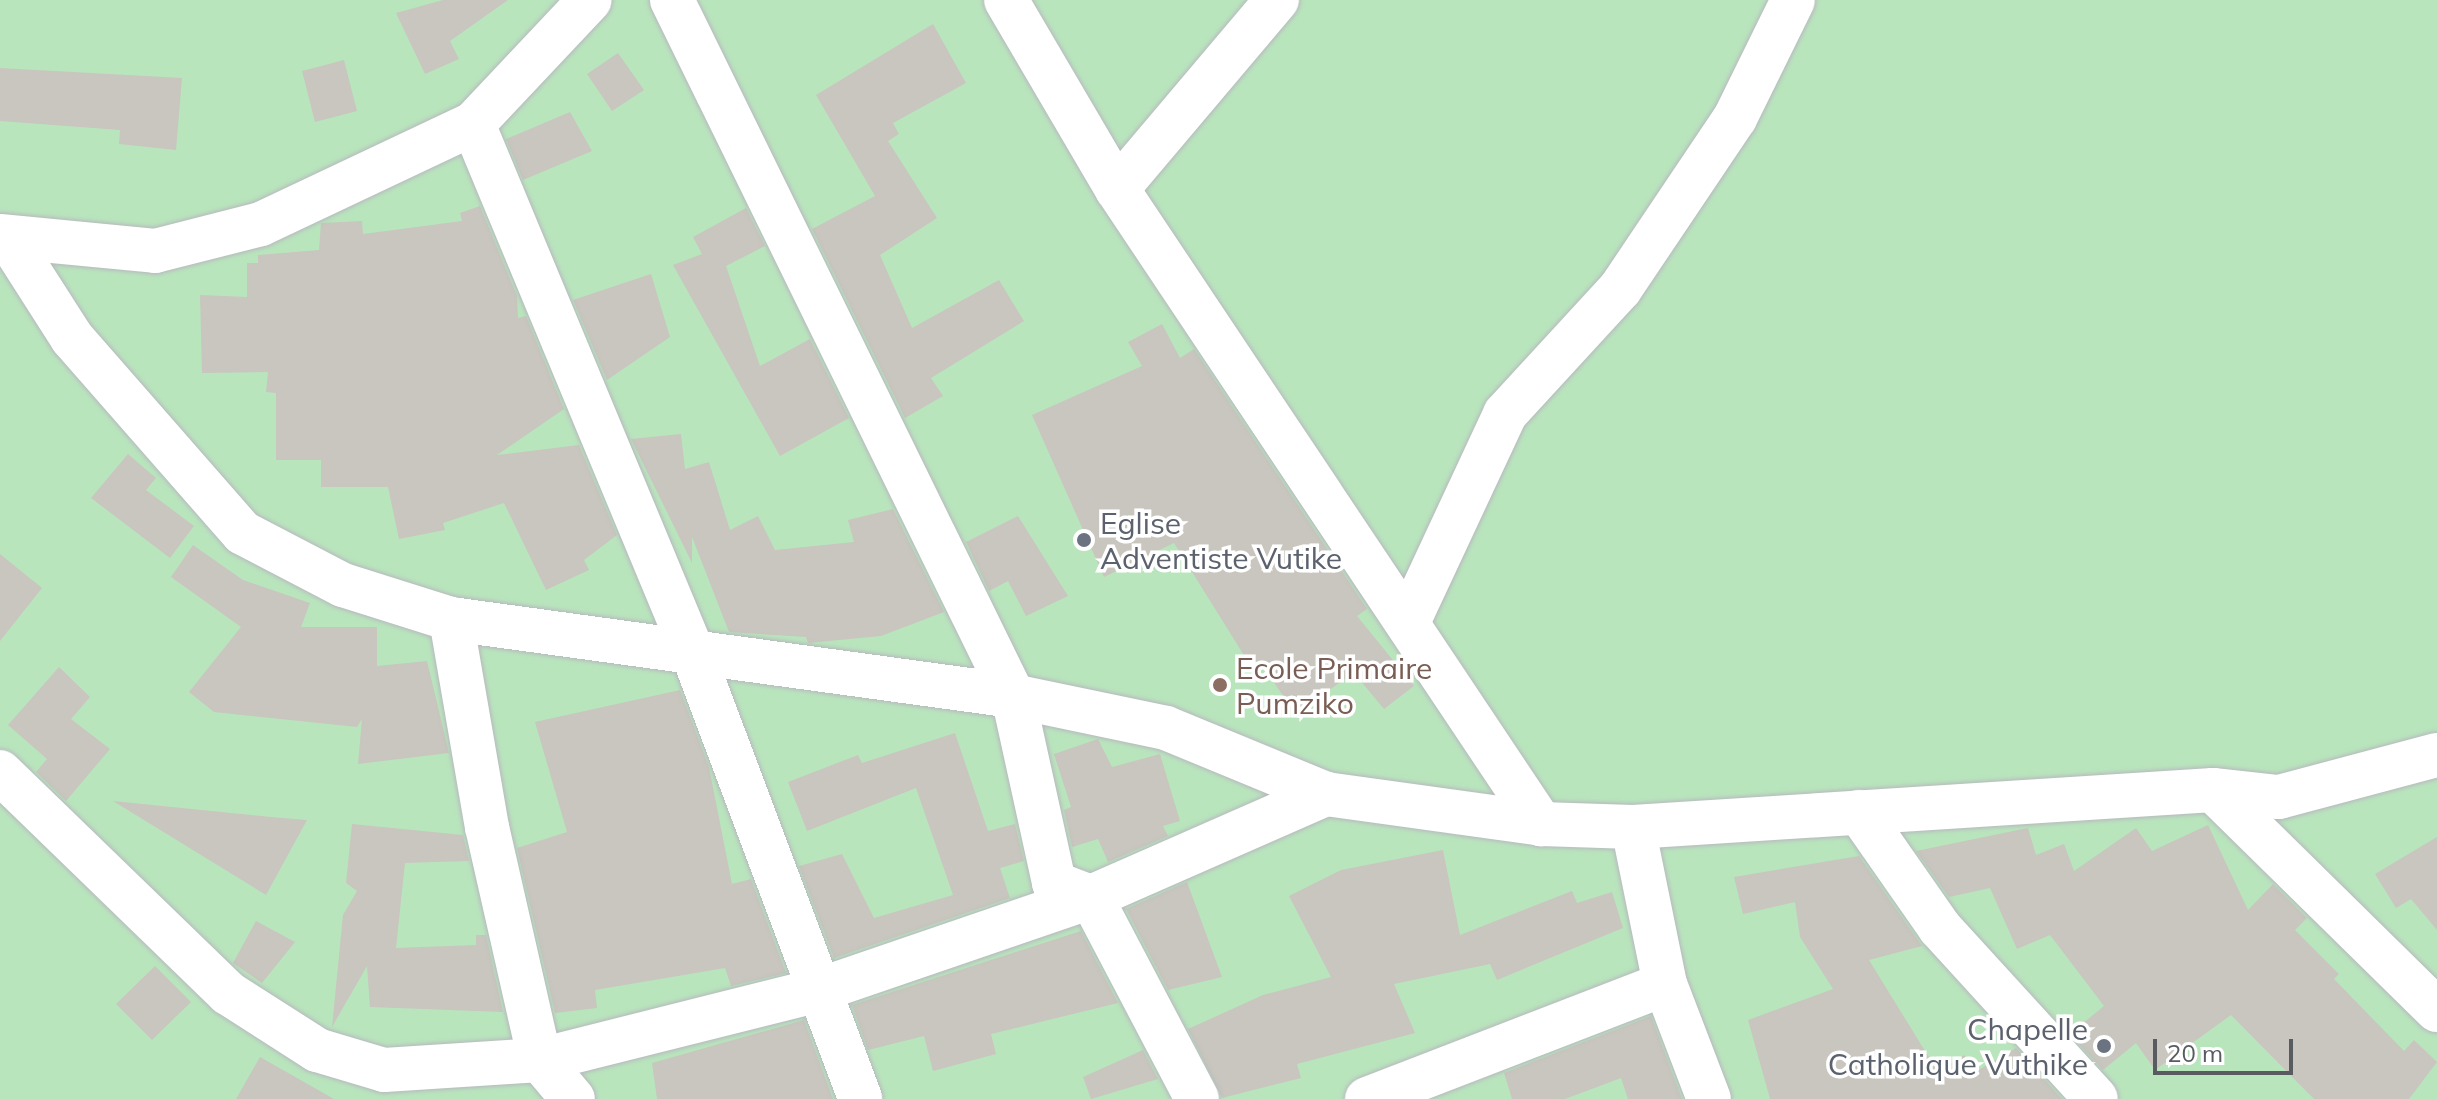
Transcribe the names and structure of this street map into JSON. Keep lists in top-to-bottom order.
{
  "places": ["Eglise Adventiste Vutike", "Ecole Primaire Pumziko", "Chapelle Catholique Vuthike"],
  "scale_bar": "20 m"
}
